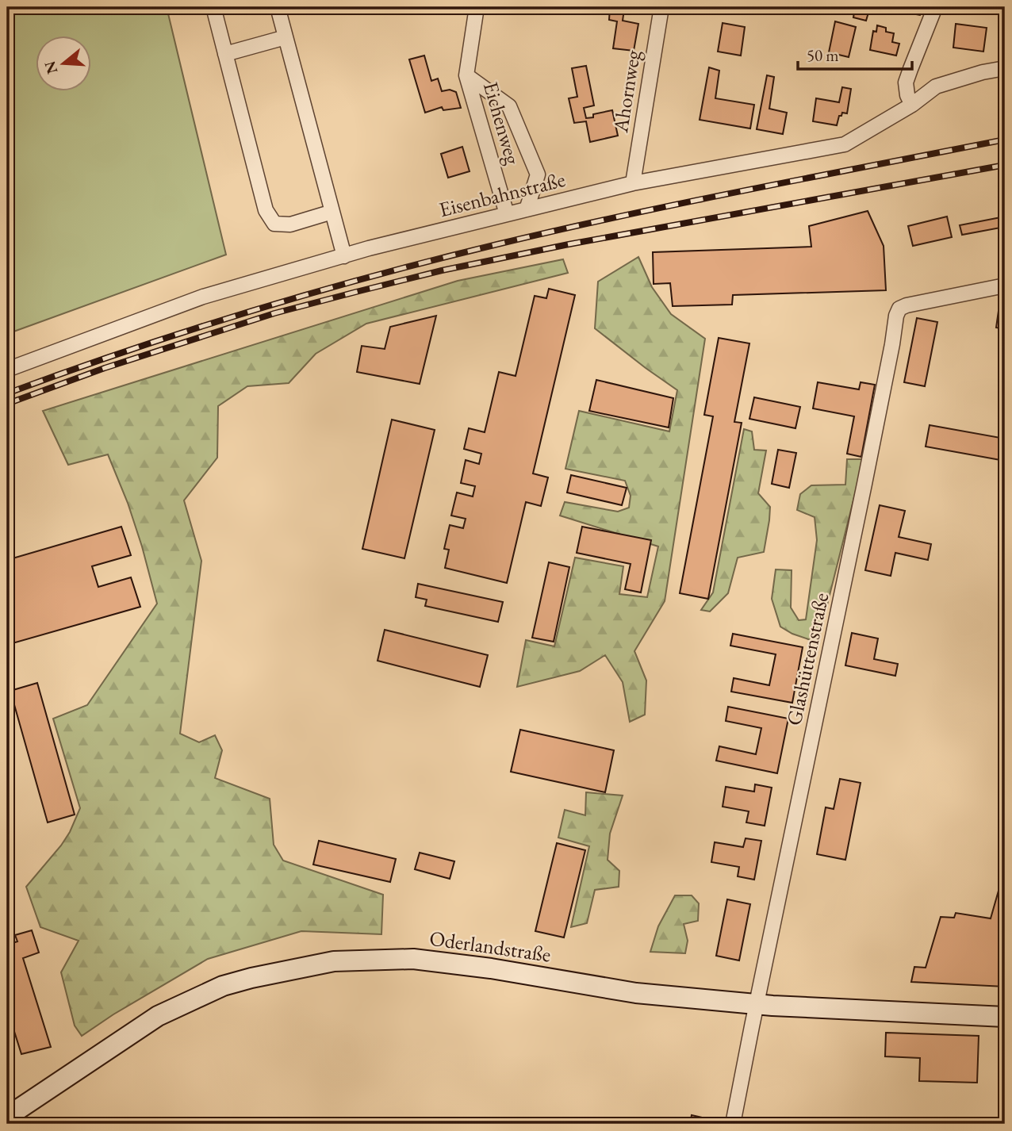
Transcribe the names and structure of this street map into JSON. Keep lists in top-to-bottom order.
{
  "streets": {
    "street": [
      "Ahornweg",
      "Eichenweg",
      "Eisenbahnstraße",
      "Glashüttenstraße",
      "Oderlandstraße"
    ]
  },
  "crossings": [
    ["Ahornweg", "Eisenbahnstraße"],
    ["Eichenweg", "Eisenbahnstraße"],
    ["Glashüttenstraße", "Oderlandstraße"]
  ],
  "scale_bar": "50 m",
  "north": "left"
}
